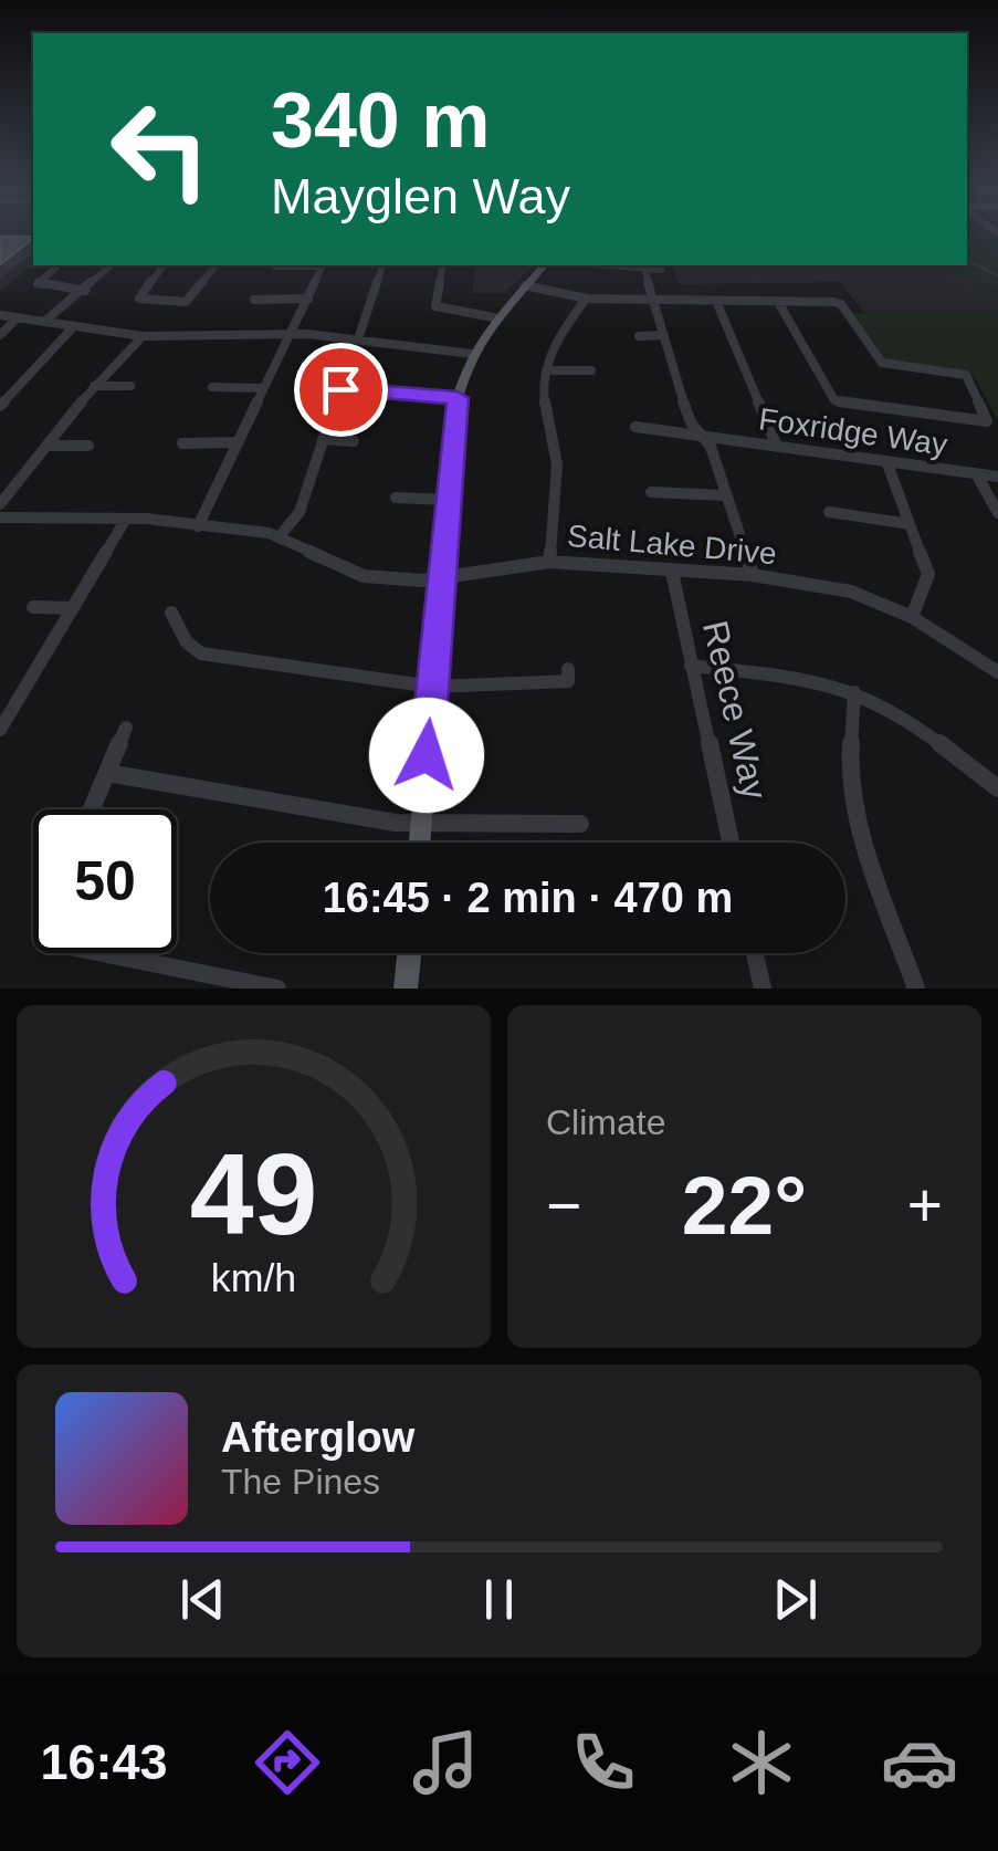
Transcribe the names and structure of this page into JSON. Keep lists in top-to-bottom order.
{
  "streets": {
    "street": ["Foxridge Way", "Salt Lake Drive", "Reece Way"]
  },
  "crossings": [
    ["Salt Lake Drive", "Reece Way"]
  ],
  "page": {
    "turn": ["340 m", "Mayglen Way"],
    "limit": "50",
    "trip": "16:45 · 2 min · 470 m",
    "tile": "Climate",
    "heat": ["−", "22°", "+"],
    "song": ["Afterglow", "The Pines"],
    "tabs": "16:43",
    "gauge": ["49", "km/h"]
  }
}
